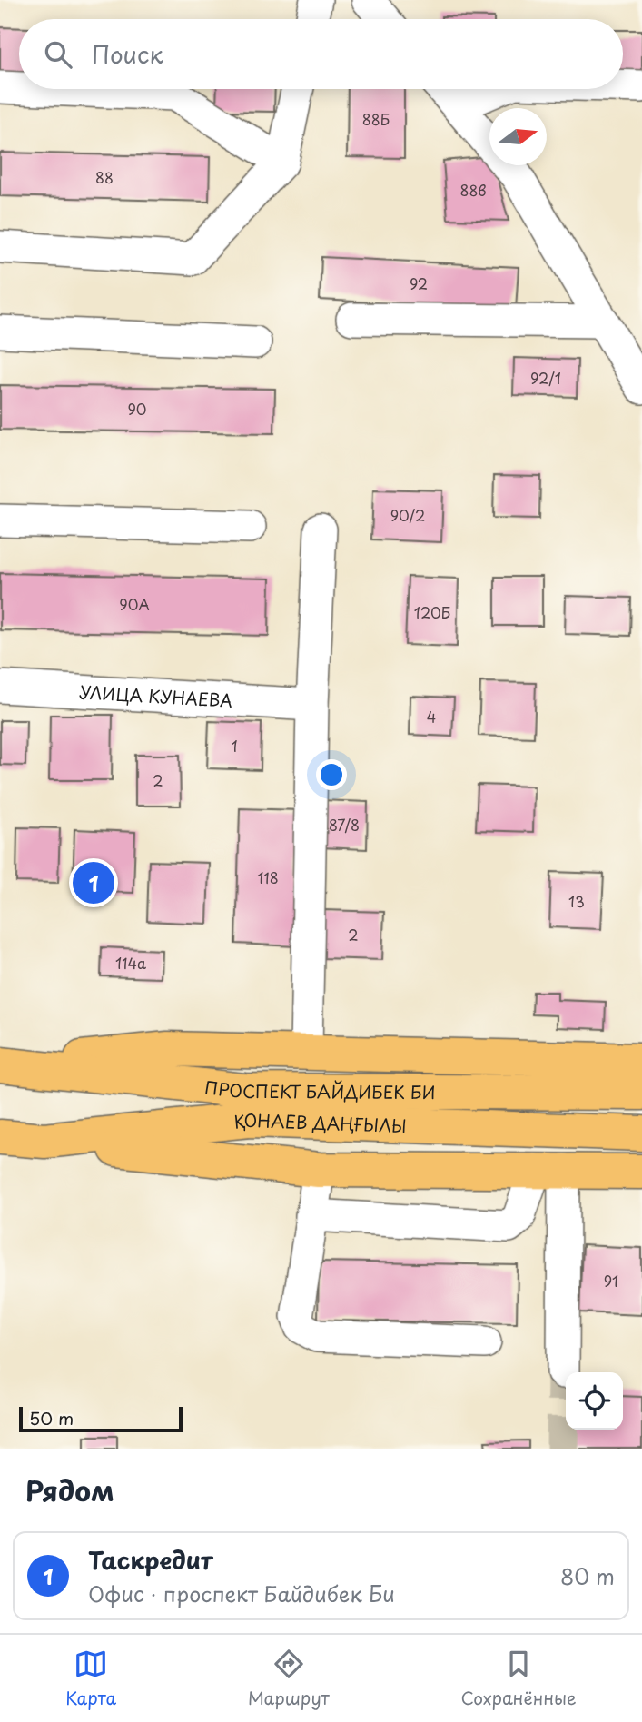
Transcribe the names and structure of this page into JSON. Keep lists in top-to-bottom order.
{
  "streets": {
    "main road": ["ПРОСПЕКТ БАЙДИБЕК БИ", "ҚОНАЕВ ДАҢҒЫЛЫ"],
    "street": ["УЛИЦА КУНАЕВА"]
  },
  "house_numbers": [
    "88Б",
    "88",
    "88в",
    "92",
    "92/1",
    "90",
    "90/2",
    "90А",
    "120Б",
    "4",
    "1",
    "2",
    "87/8",
    "118",
    "13",
    "2",
    "114а",
    "91"
  ],
  "scale_bar": "50 m",
  "north": "right",
  "page": {
    "search": "Поиск",
    "pins": "1",
    "scale": "50 m",
    "heading": "Рядом",
    "list": [
      {
        "mark": "1",
        "name": "Таскредит",
        "note": "Офис · проспект Байдибек Би",
        "value": "80 m"
      }
    ],
    "nav": ["Карта", "Маршрут", "Сохранённые"]
  }
}
